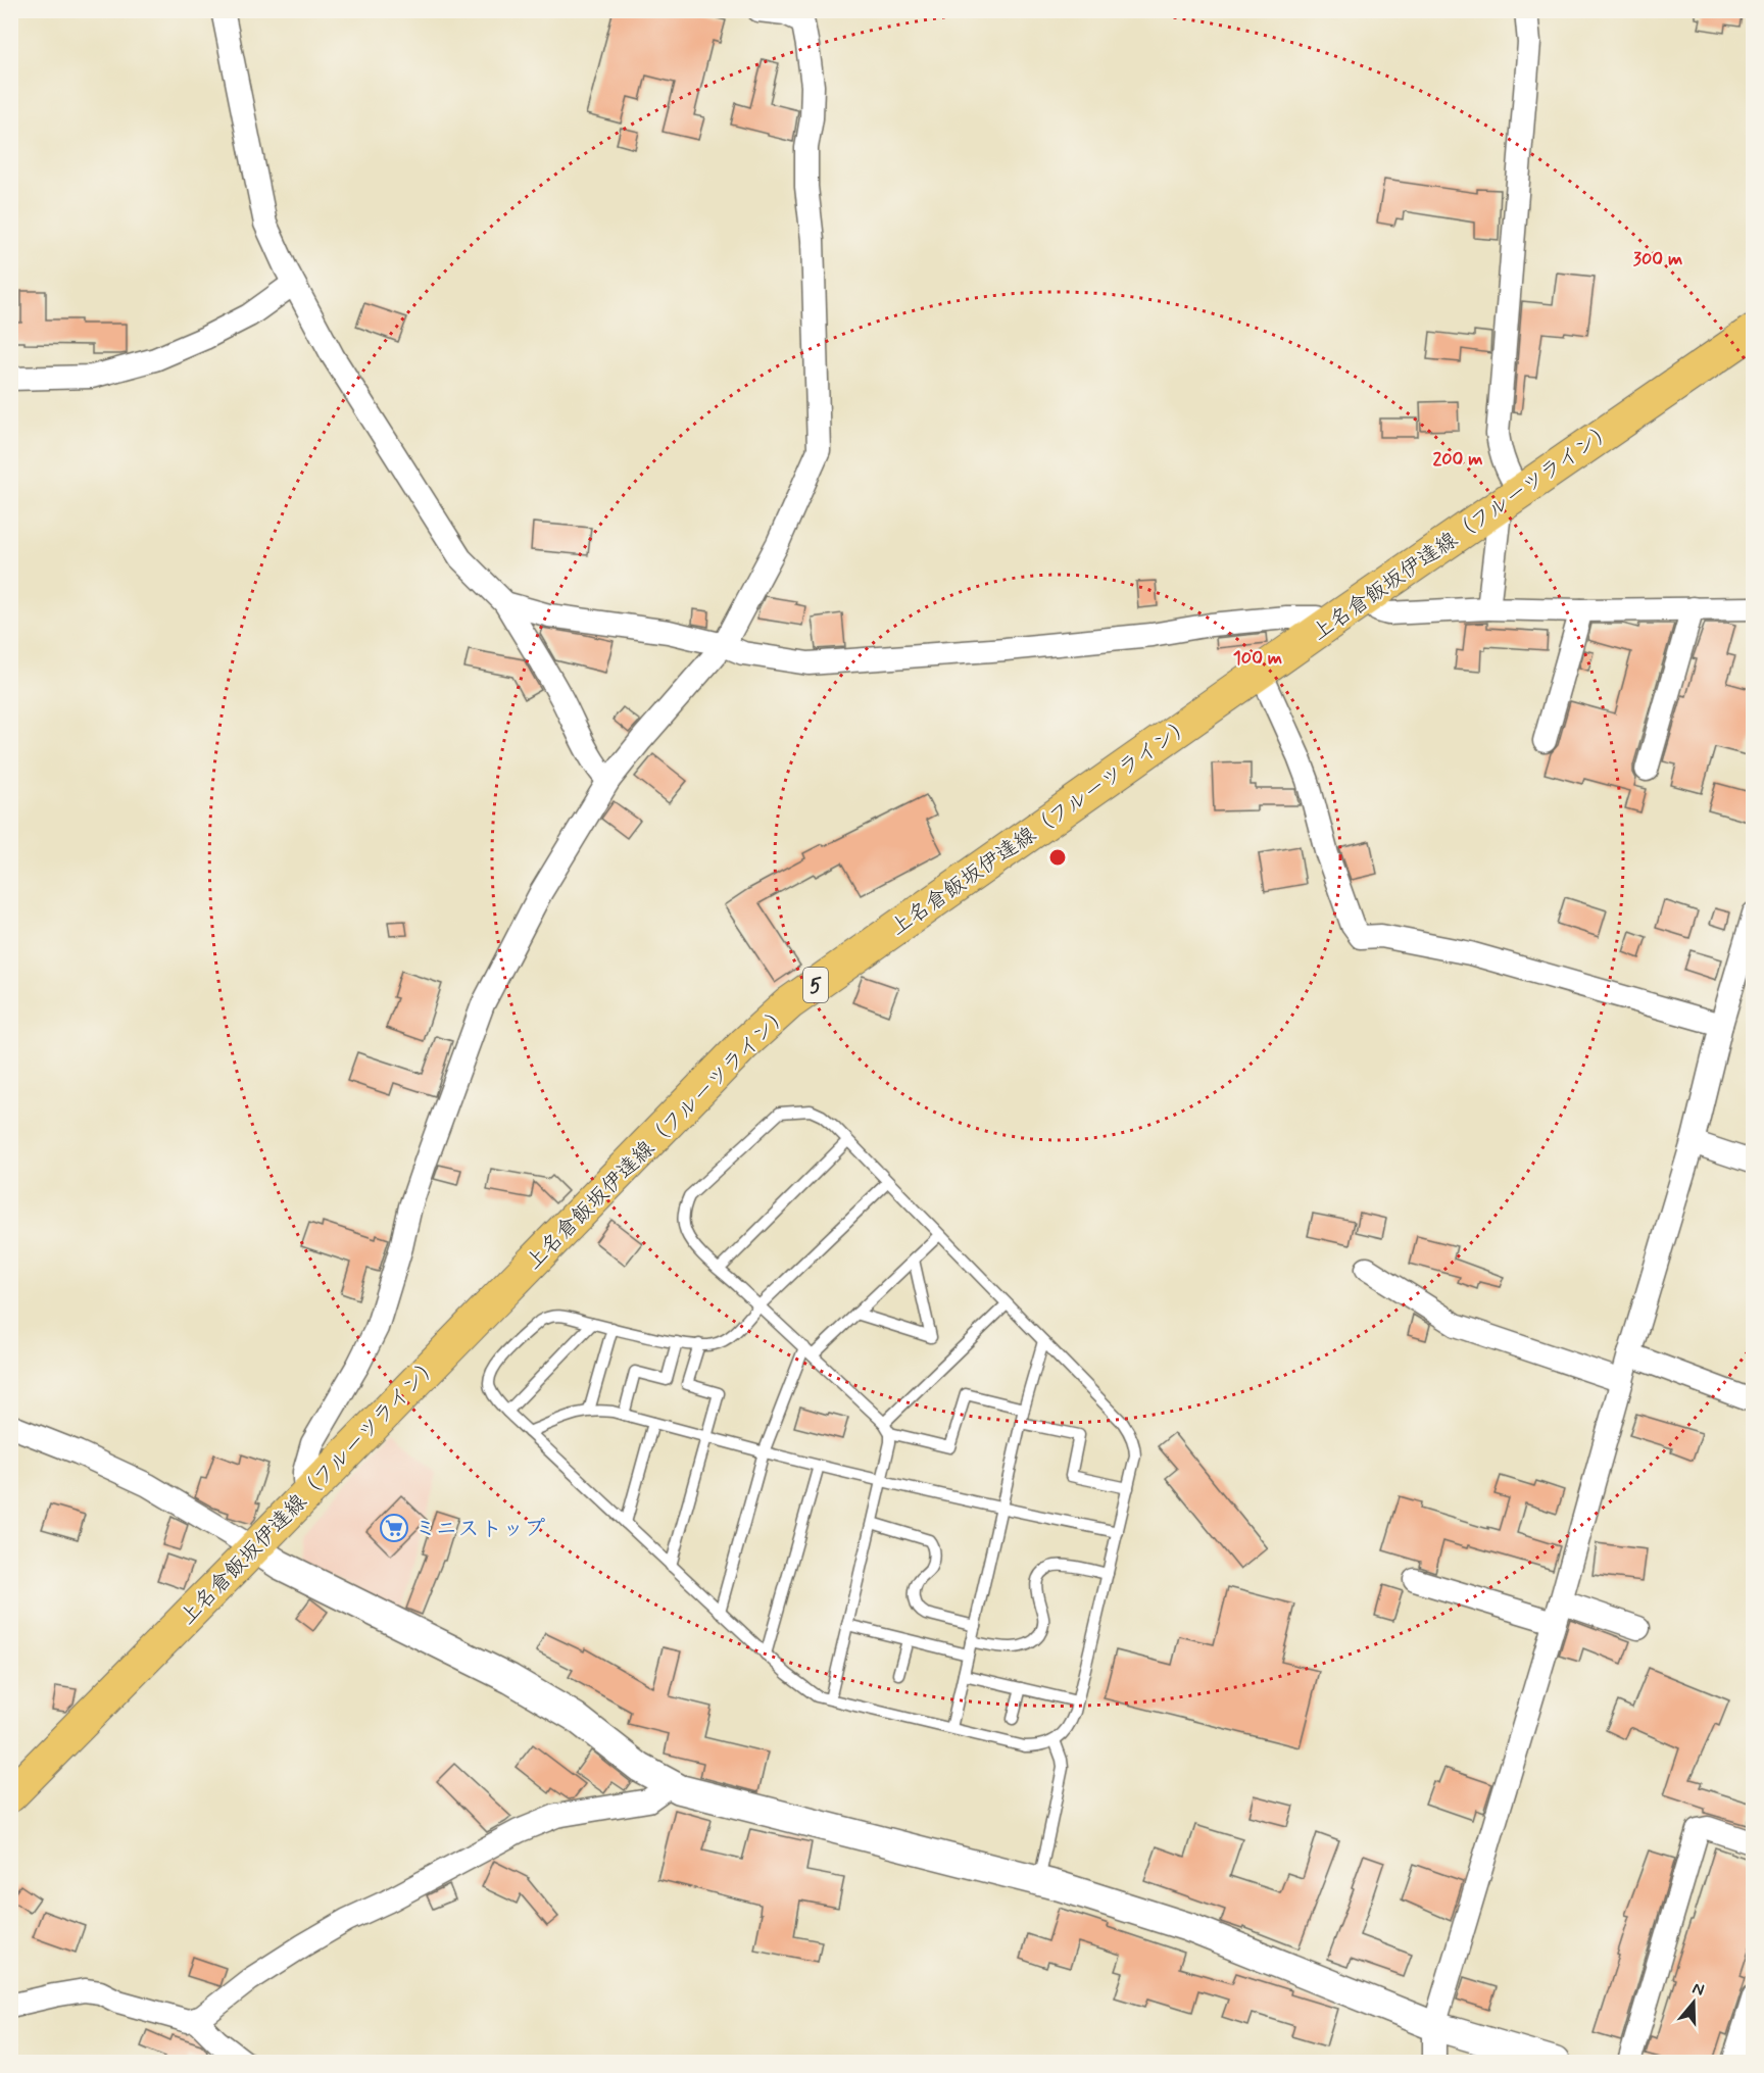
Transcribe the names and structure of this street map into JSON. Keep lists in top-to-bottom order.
{
  "streets": {
    "main road": ["上名倉飯坂伊達線（フルーツライン）", "5"]
  },
  "places": {
    "supermarket": ["ミニストップ"]
  },
  "north": "top",
  "rings": ["300 m", "200 m", "100 m"]
}
